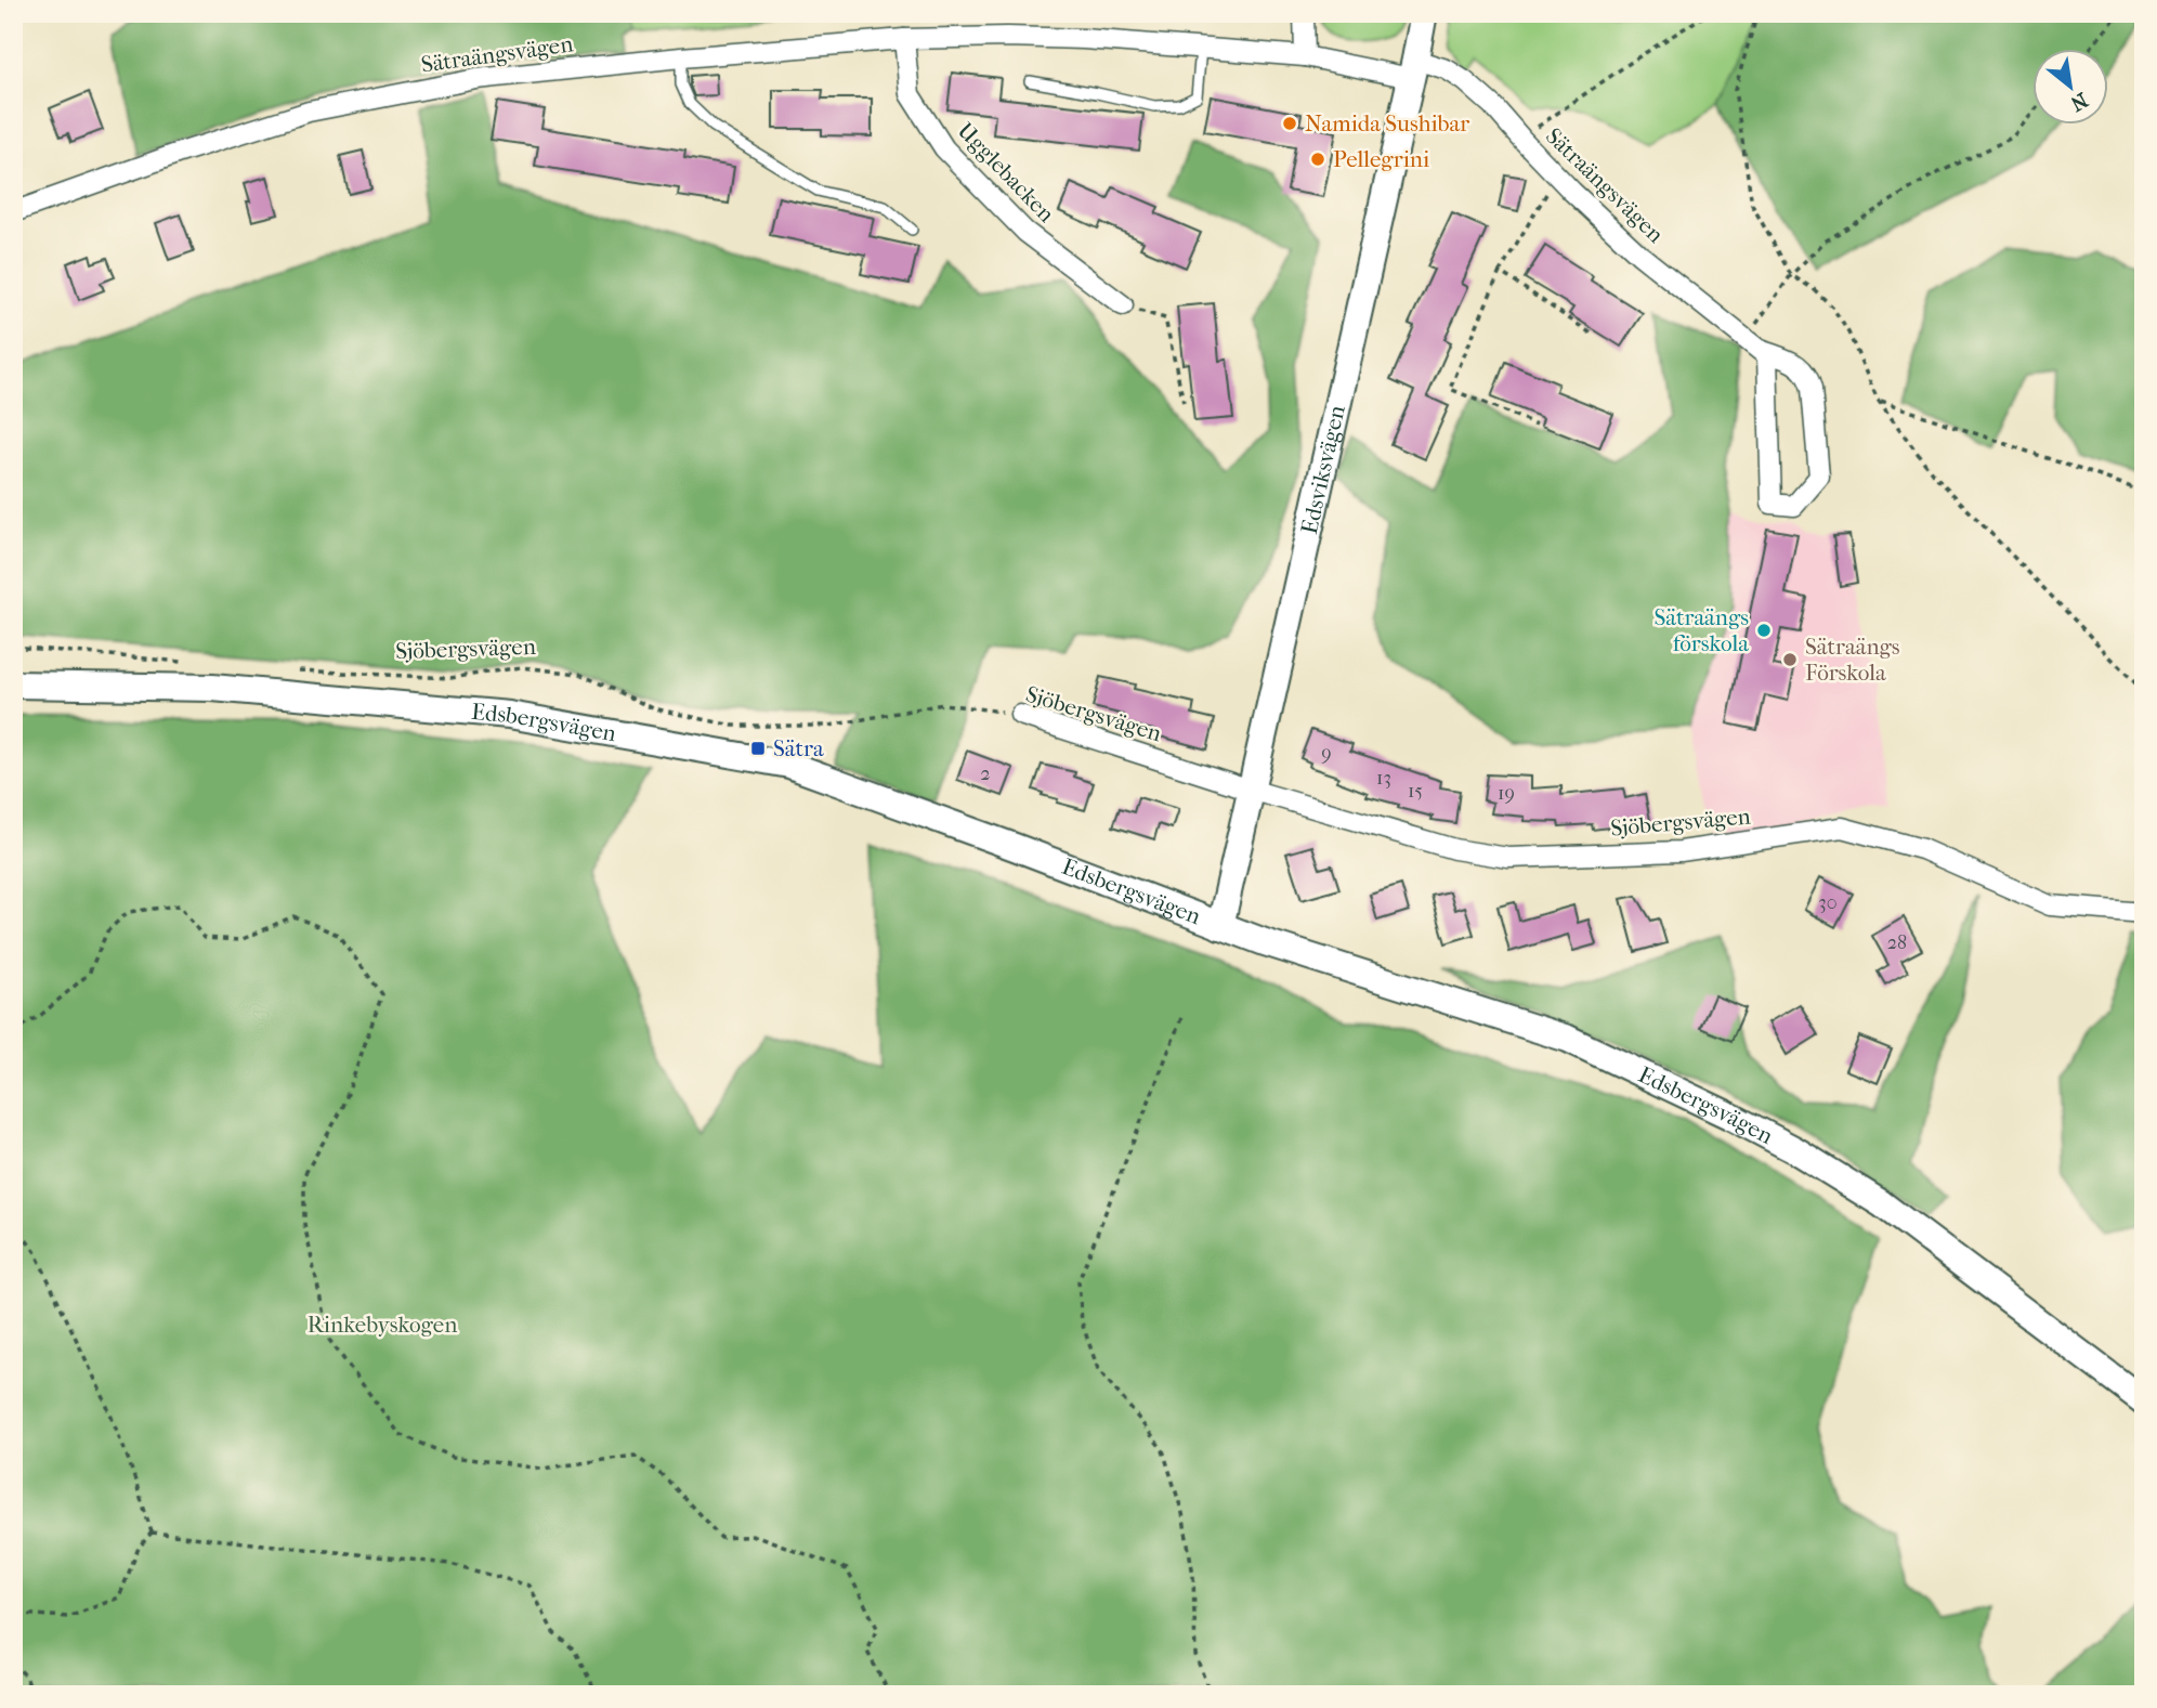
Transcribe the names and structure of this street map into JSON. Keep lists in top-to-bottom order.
{
  "streets": {
    "main road": ["Edsviksvägen", "Edsbergsvägen"],
    "street": ["Sätraängsvägen", "Ugglebacken", "Sjöbergsvägen"]
  },
  "crossings": [
    ["Sätraängsvägen", "Ugglebacken"],
    ["Sätraängsvägen", "Edsviksvägen"],
    ["Edsviksvägen", "Sjöbergsvägen"],
    ["Edsviksvägen", "Edsbergsvägen"]
  ],
  "parks": ["Rinkebyskogen"],
  "places": {
    "other": [
      "Namida Sushibar",
      "Pellegrini",
      "Sätraängs förskola",
      "Sätraängs Förskola"
    ],
    "transit": ["Sätra"]
  },
  "house_numbers": [
    "9",
    "2",
    "13",
    "15",
    "19",
    "30",
    "28"
  ],
  "north": "bottom right"
}
